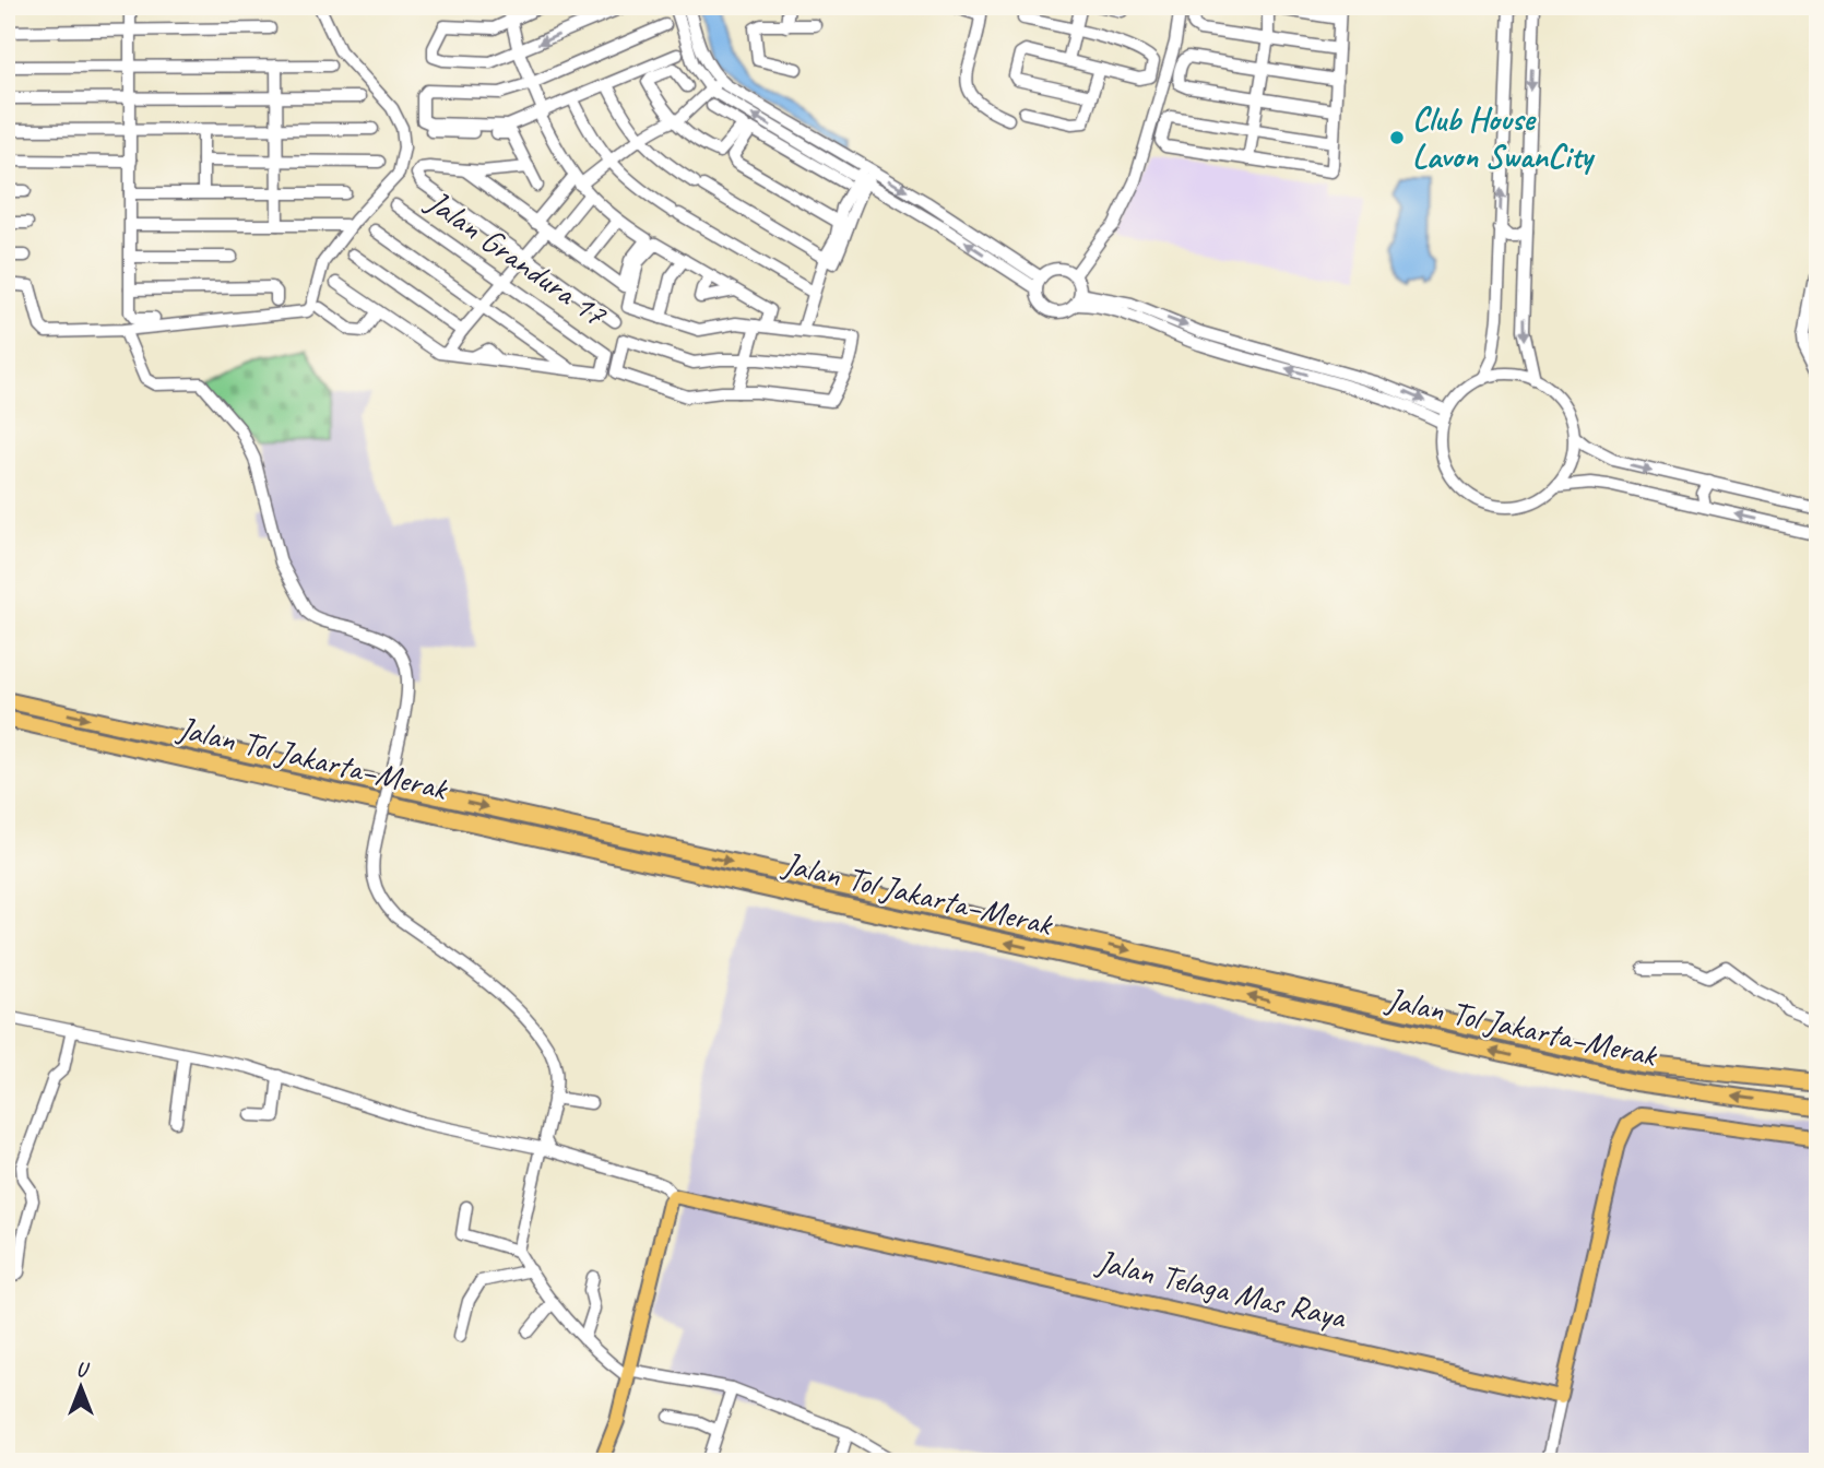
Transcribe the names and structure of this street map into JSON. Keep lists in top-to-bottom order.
{
  "streets": {
    "highway": ["Jalan Tol Jakarta–Merak"],
    "main road": ["Jalan Telaga Mas Raya"],
    "street": ["Jalan Grandura 17"]
  },
  "places": ["Club House Lavon SwanCity"],
  "north": "top"
}
